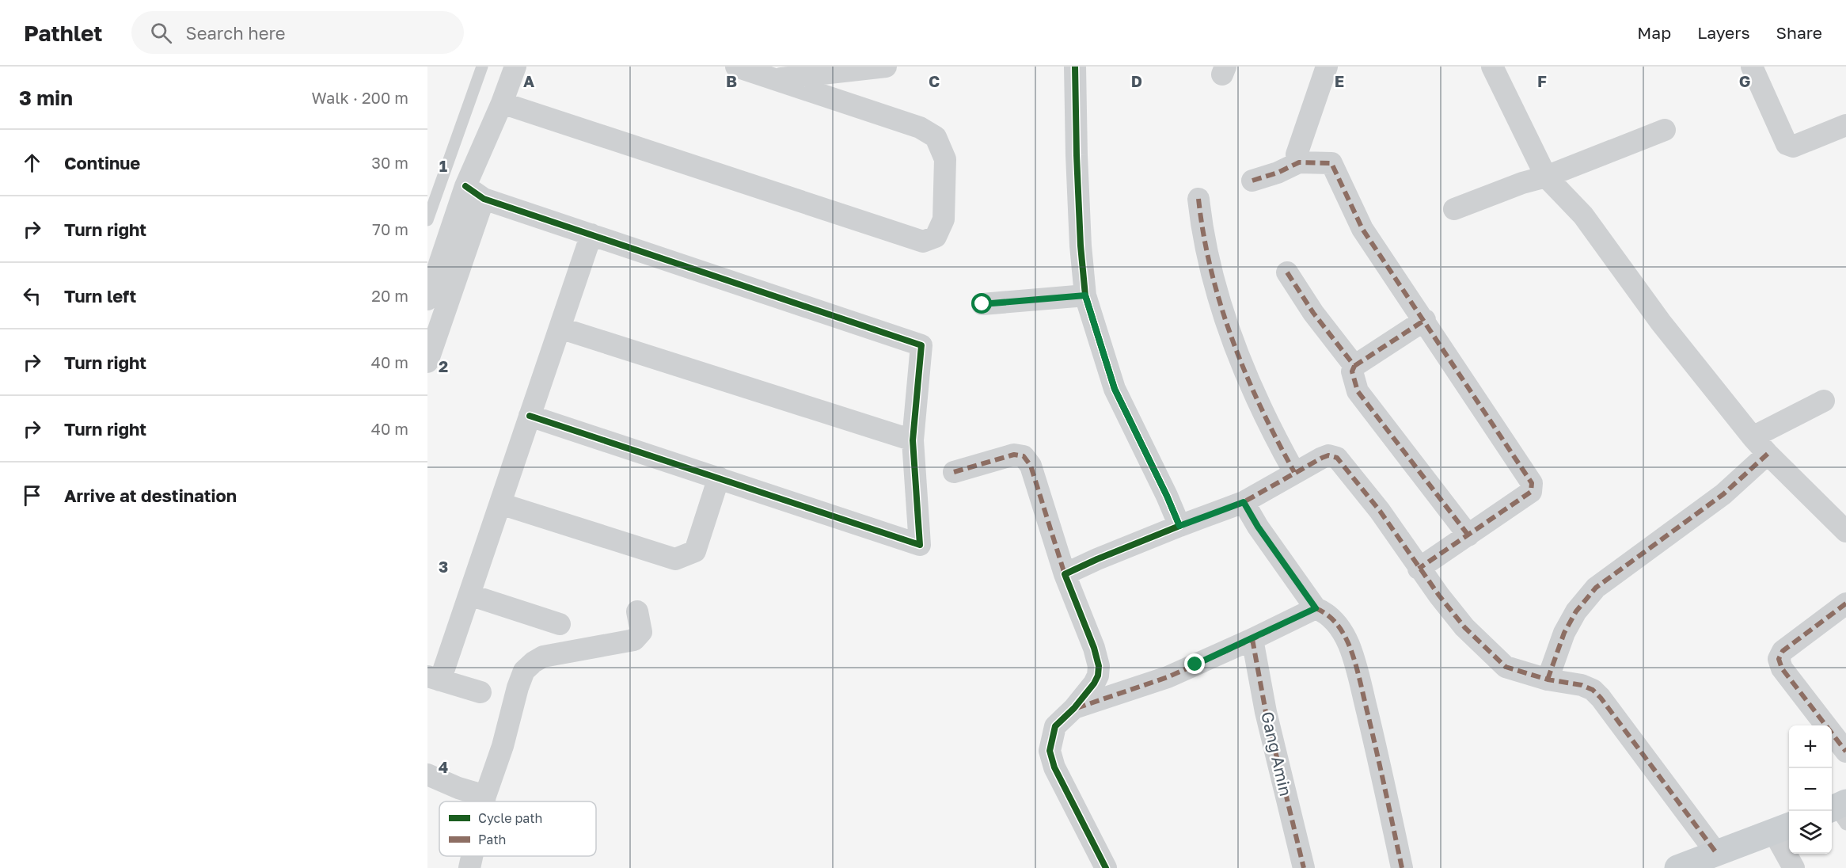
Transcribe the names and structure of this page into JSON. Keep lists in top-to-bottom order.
{
  "streets": {
    "street": ["Gang Amin"]
  },
  "legend": ["Cycle path", "Path"],
  "page": {
    "header": "Pathlet",
    "search": "Search here",
    "nav": ["Map", "Layers", "Share"],
    "heading": ["3 min", "Walk · 200 m"],
    "list": [
      ["Continue", "30 m"],
      ["Turn right", "70 m"],
      ["Turn left", "20 m"],
      ["Turn right", "40 m"],
      ["Turn right", "40 m"],
      "Arrive at destination"
    ],
    "map_buttons": ["+", "−"]
  },
  "grid": {
    "columns": [
      "A",
      "B",
      "C",
      "D",
      "E",
      "F",
      "G"
    ],
    "rows": [
      "1",
      "2",
      "3",
      "4"
    ]
  }
}
